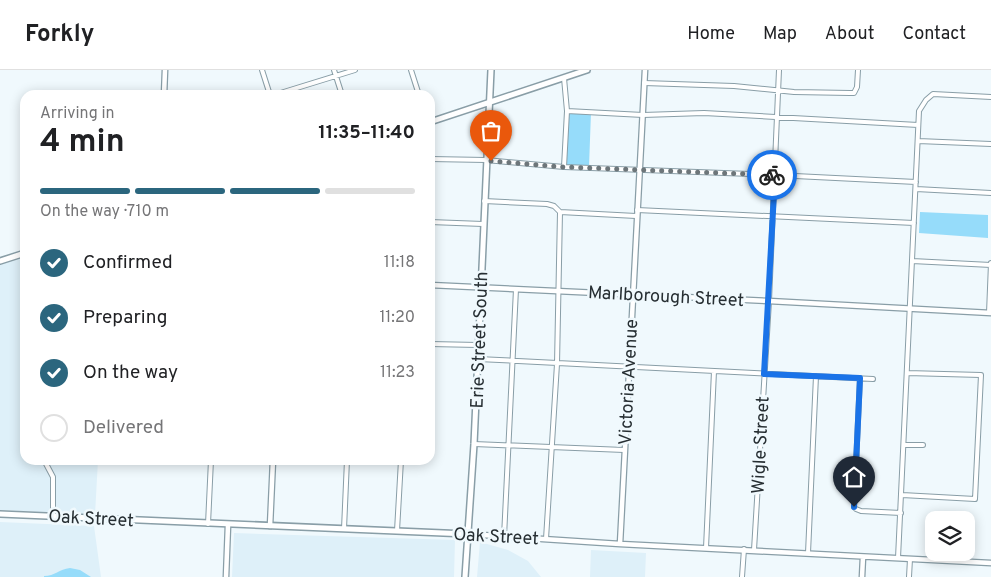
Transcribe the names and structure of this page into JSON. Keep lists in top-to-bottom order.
{
  "streets": {
    "main road": ["Erie Street South", "Oak Street"],
    "street": ["Marlborough Street", "Victoria Avenue", "Wigle Street"]
  },
  "crossings": [
    ["Marlborough Street", "Erie Street South"],
    ["Marlborough Street", "Victoria Avenue"],
    ["Marlborough Street", "Wigle Street"],
    ["Erie Street South", "Oak Street"],
    ["Victoria Avenue", "Oak Street"],
    ["Wigle Street", "Oak Street"]
  ],
  "page": {
    "header": "Forkly",
    "nav": [
      "Home",
      "Map",
      "About",
      "Contact"
    ],
    "heading": ["4 min", "Arriving in", "11:35–11:40"],
    "bar": "On the way · 710 m",
    "list": [
      ["Confirmed", "11:18"],
      ["Preparing", "11:20"],
      ["On the way", "11:23"],
      "Delivered"
    ]
  }
}
